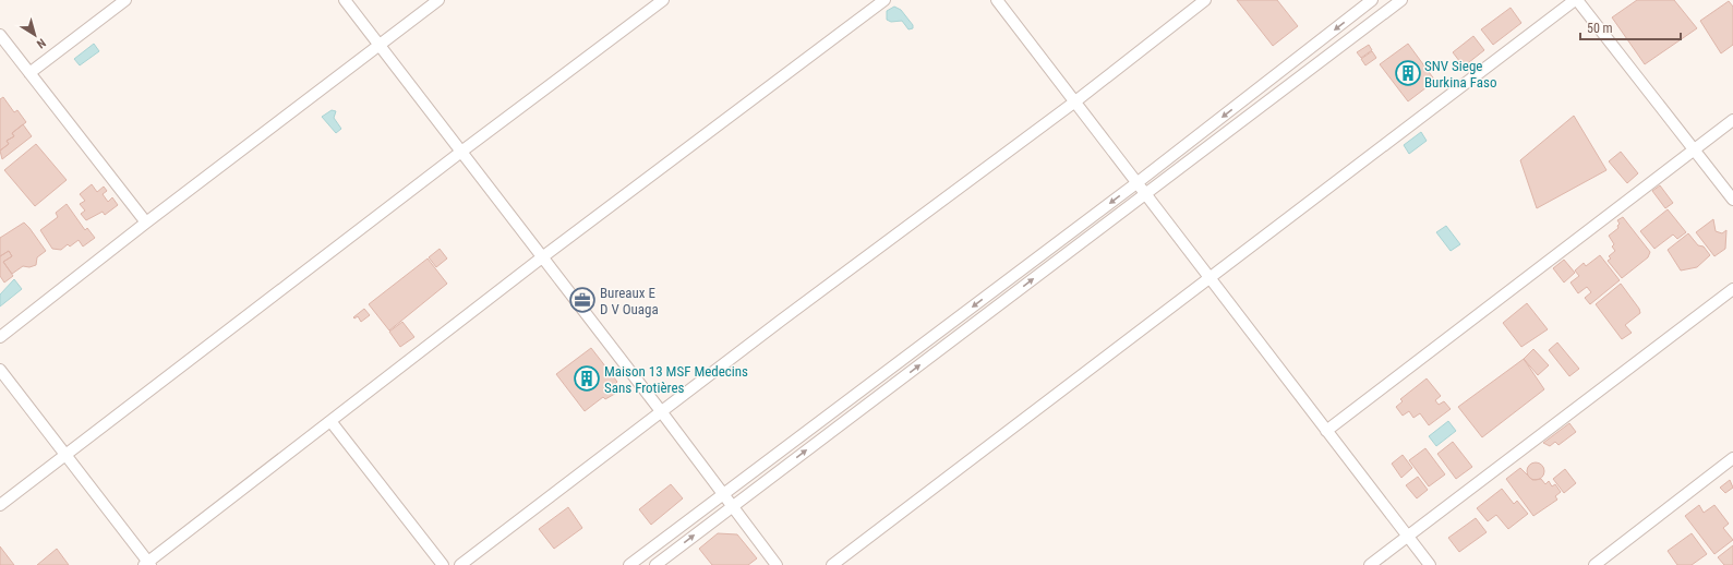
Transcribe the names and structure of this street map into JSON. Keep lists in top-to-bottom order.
{
  "places": {
    "building": ["SNV Siege Burkina Faso", "Maison 13 MSF Medecins Sans Frotières"],
    "office": ["Bureaux E D V Ouaga"]
  },
  "scale_bar": "50 m",
  "north": "bottom right"
}
